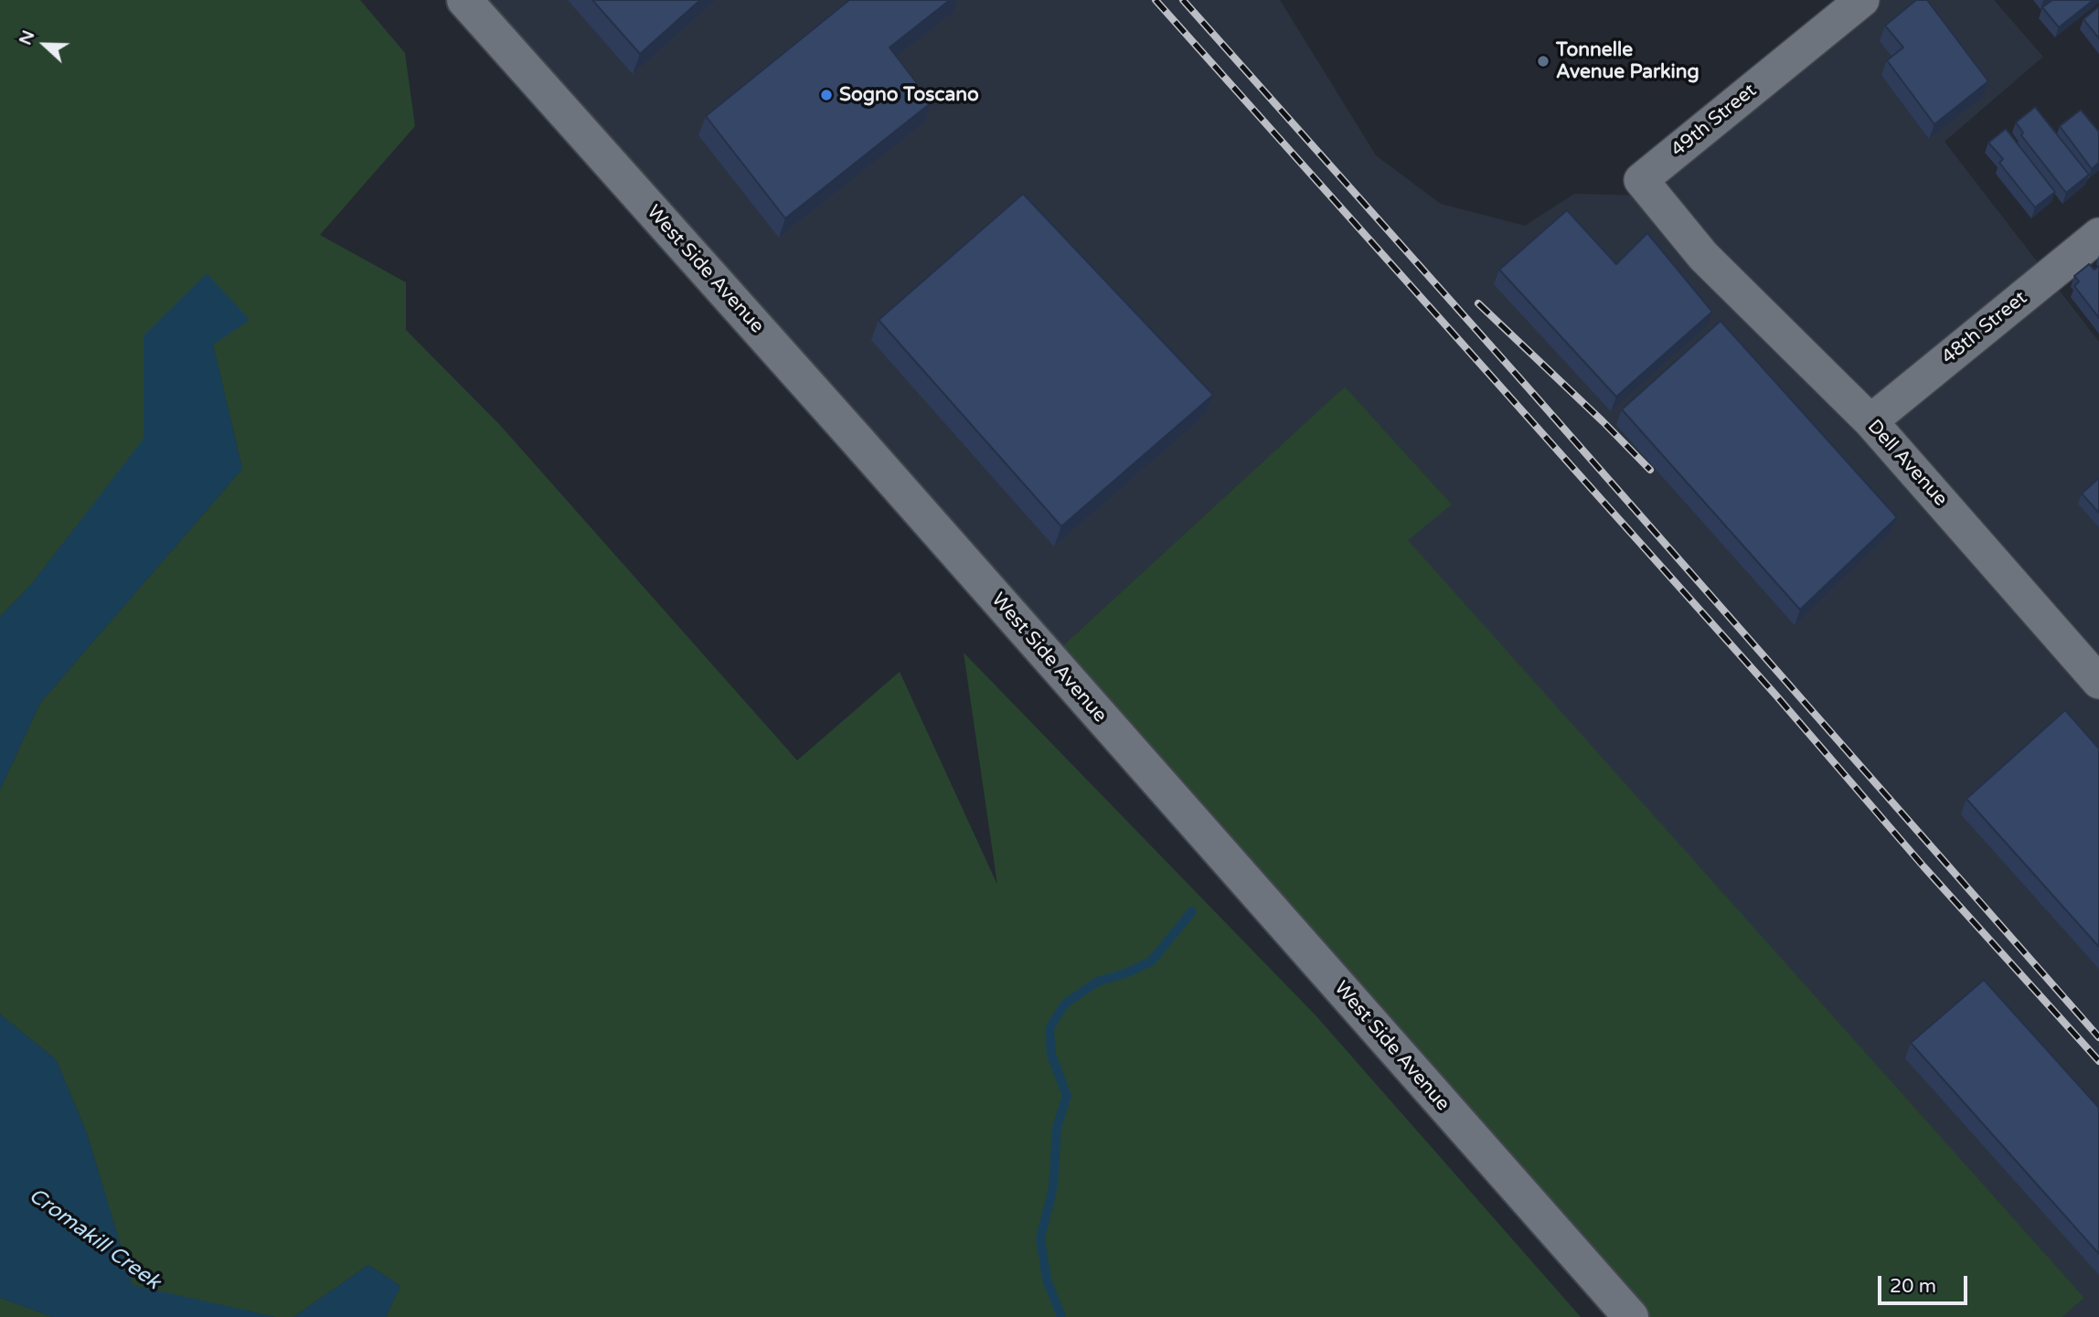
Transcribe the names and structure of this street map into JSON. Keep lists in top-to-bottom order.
{
  "streets": {
    "street": [
      "49th Street",
      "West Side Avenue",
      "48th Street",
      "Dell Avenue"
    ]
  },
  "crossings": [
    ["49th Street", "Dell Avenue"],
    ["48th Street", "Dell Avenue"]
  ],
  "water": ["Cromakill Creek"],
  "places": ["Tonnelle Avenue Parking", "Sogno Toscano"],
  "scale_bar": "20 m",
  "north": "left"
}
